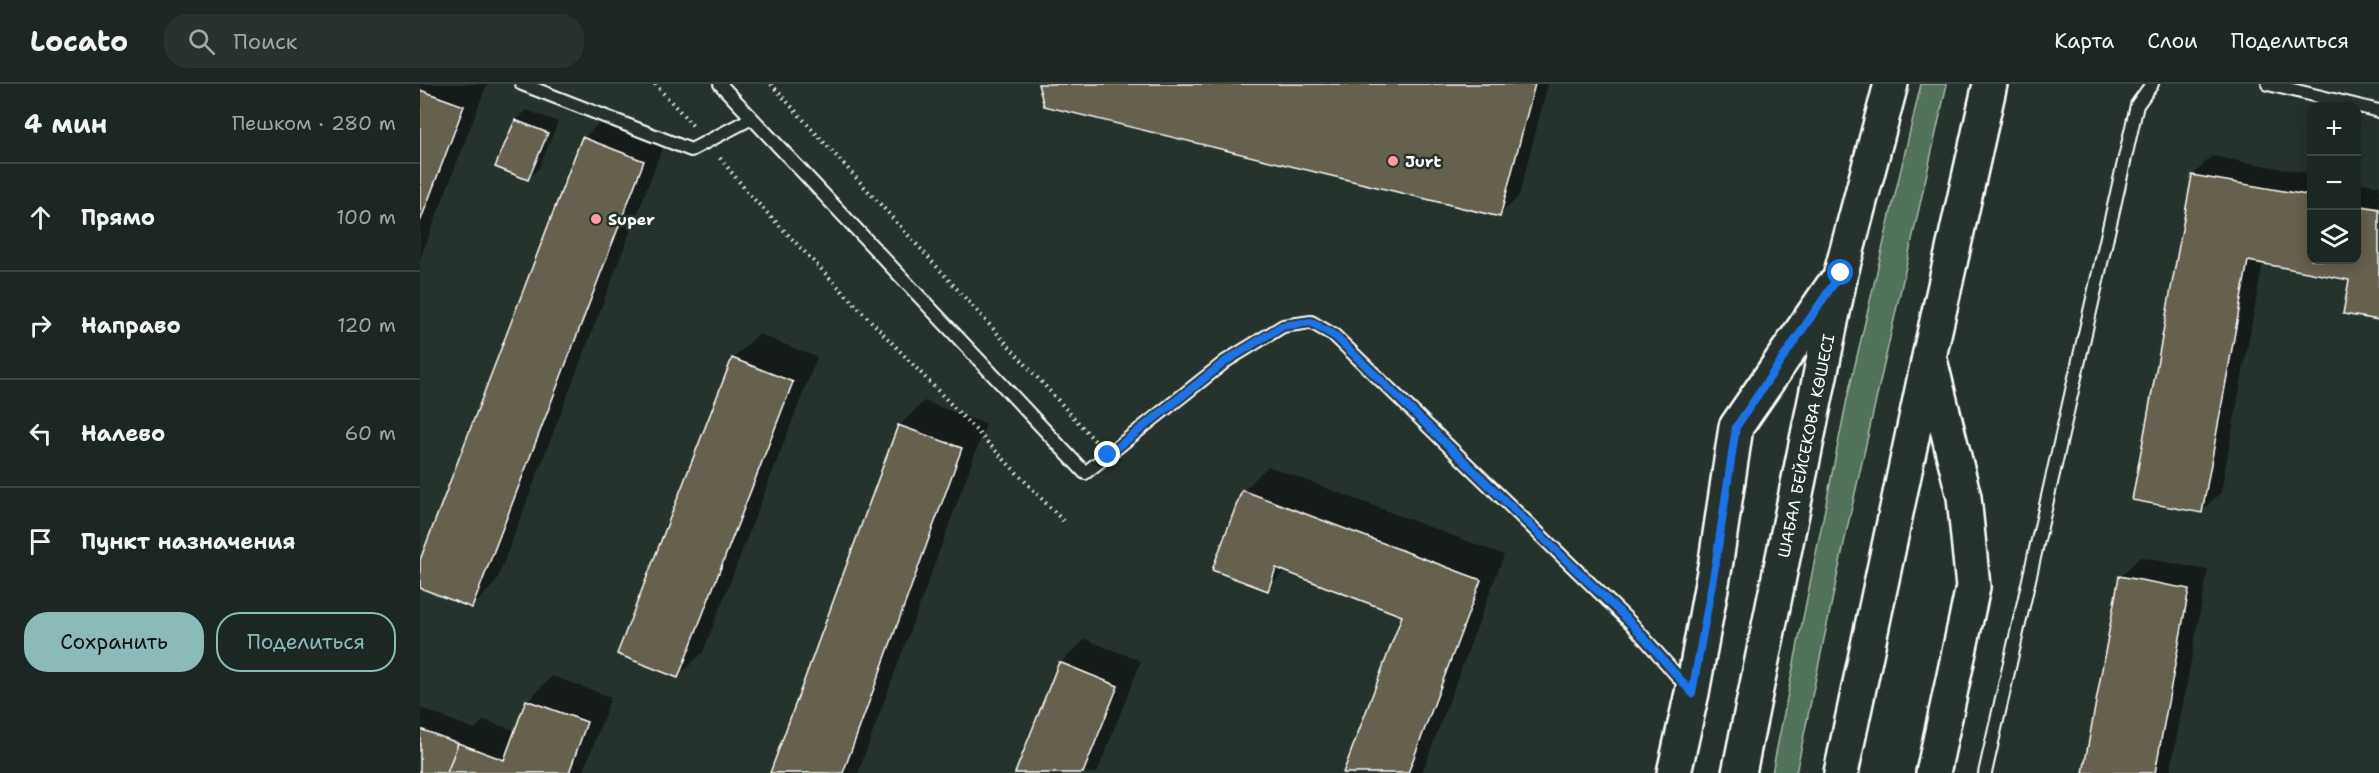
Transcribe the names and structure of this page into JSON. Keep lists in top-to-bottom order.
{
  "streets": {
    "main road": ["ШАБАЛ БЕЙСЕКОВА КӨШЕСІ"]
  },
  "places": ["Jurt", "Super"],
  "page": {
    "header": "Locato",
    "search": "Поиск",
    "nav": ["Карта", "Слои", "Поделиться"],
    "heading": ["4 мин", "Пешком · 280 m"],
    "map_buttons": ["+", "−"],
    "list": [
      ["Прямо", "100 m"],
      ["Направо", "120 m"],
      ["Налево", "60 m"],
      "Пункт назначения"
    ],
    "buttons": ["Сохранить", "Поделиться"]
  }
}
